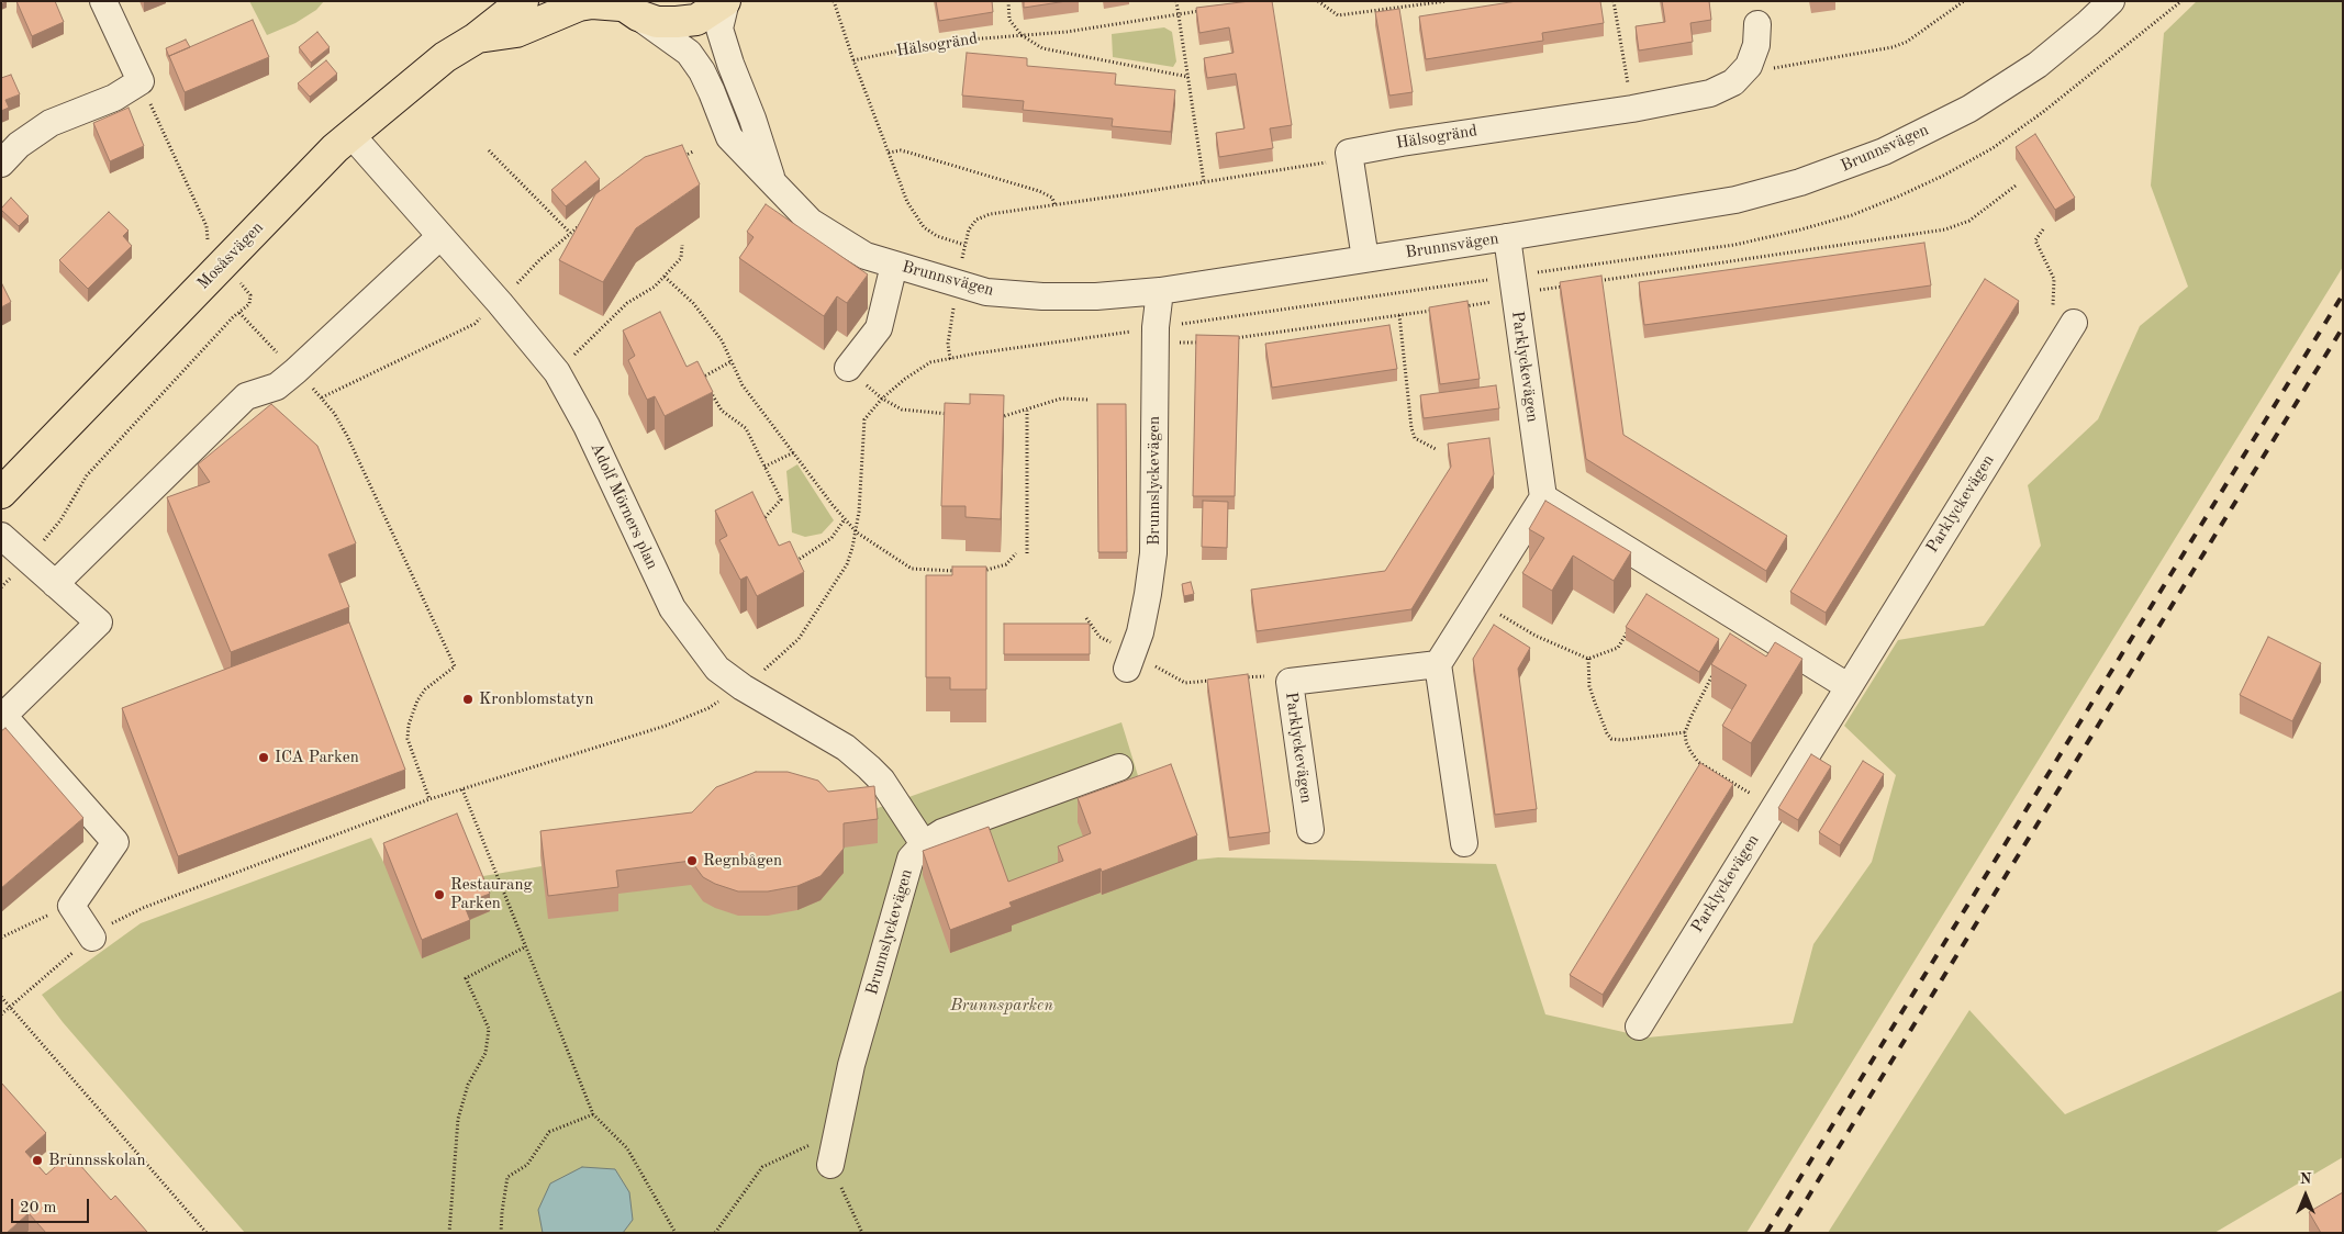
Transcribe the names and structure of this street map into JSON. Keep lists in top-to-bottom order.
{
  "streets": {
    "main road": ["Mosåsvägen"],
    "street": [
      "Hälsogränd",
      "Brunnsvägen",
      "Parklyckevägen",
      "Brunnslyckevägen",
      "Adolf Mörners plan"
    ]
  },
  "crossings": [
    ["Brunnsvägen", "Mosåsvägen"],
    ["Brunnsvägen", "Parklyckevägen"],
    ["Brunnsvägen", "Brunnslyckevägen"],
    ["Mosåsvägen", "Adolf Mörners plan"],
    ["Brunnslyckevägen", "Adolf Mörners plan"]
  ],
  "parks": ["Brunnsparken"],
  "places": [
    "Kronblomstatyn",
    "ICA Parken",
    "Regnbågen",
    "Restaurang Parken",
    "Brunnsskolan"
  ],
  "scale_bar": "20 m",
  "north": "top"
}
